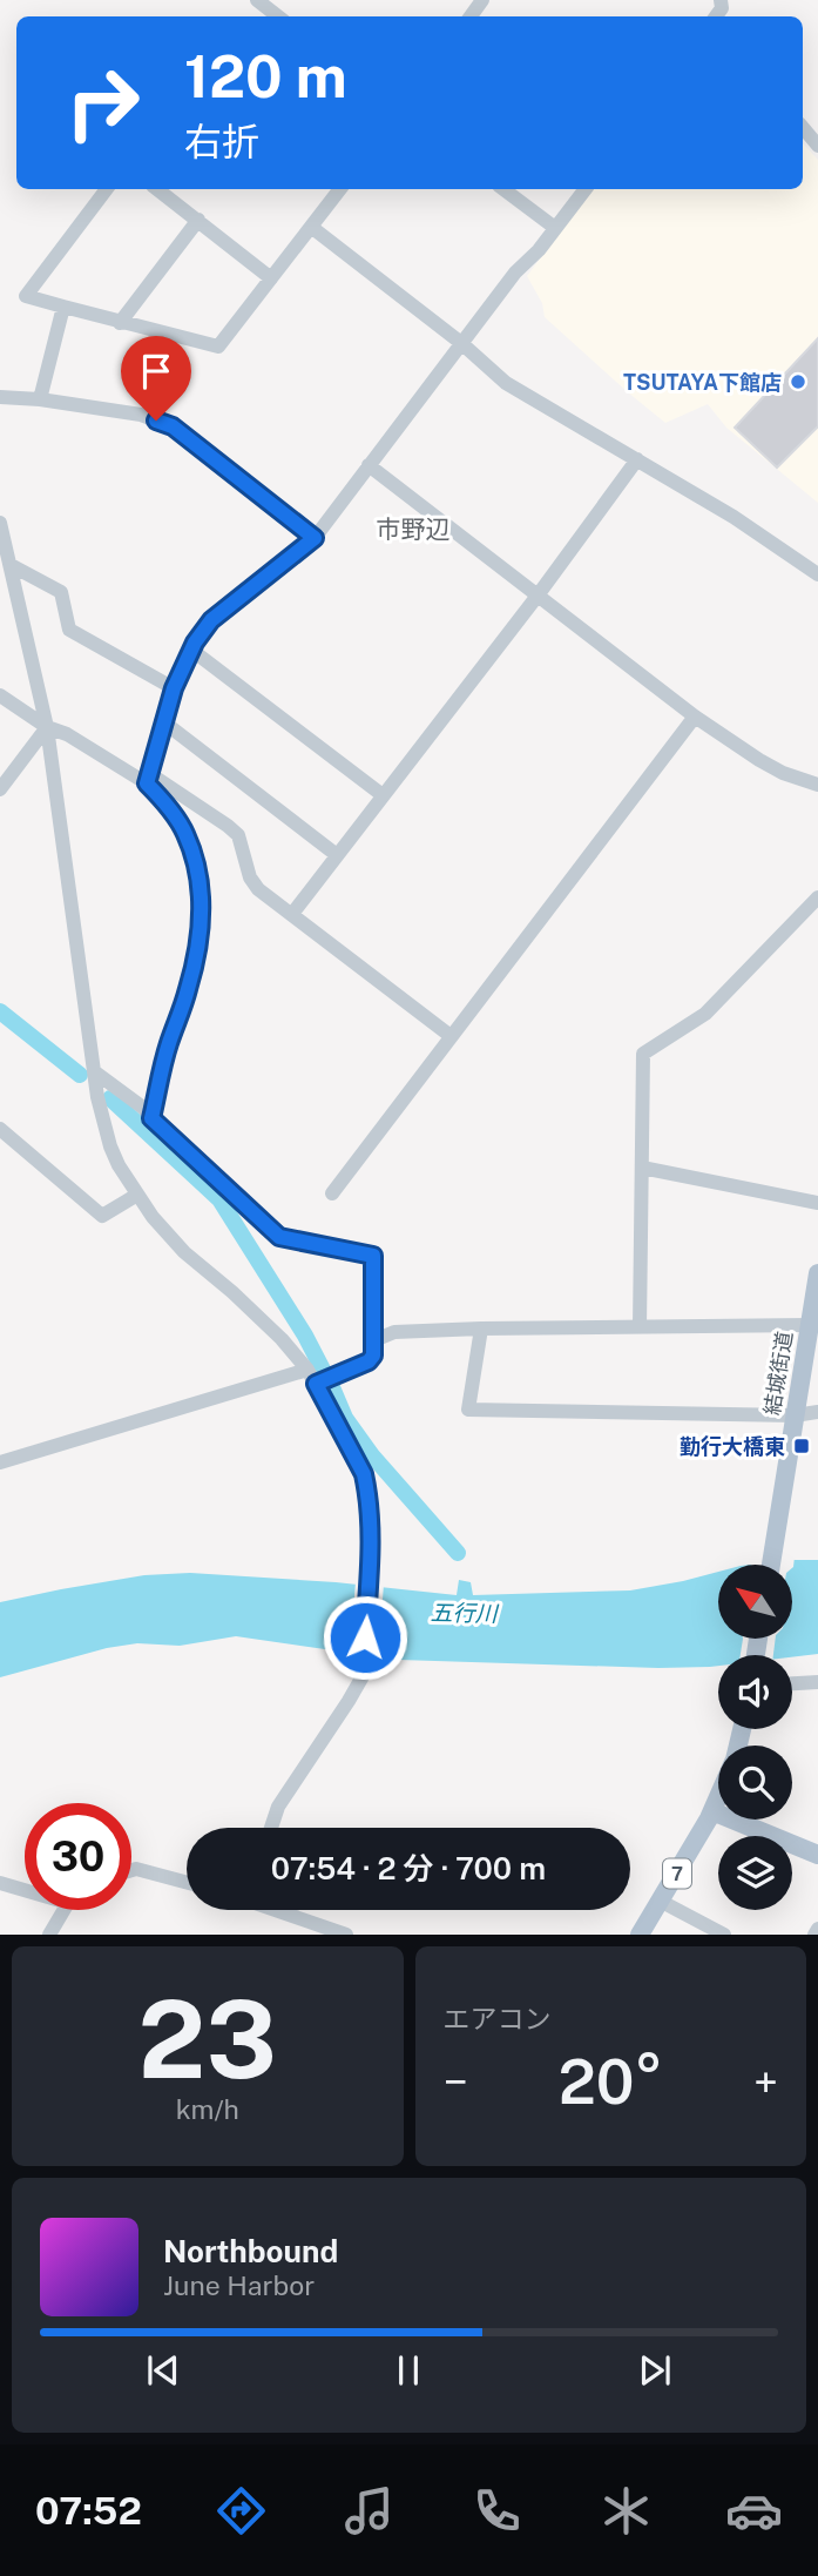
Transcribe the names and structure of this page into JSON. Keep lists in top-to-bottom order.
{
  "streets": {
    "main road": ["結城街道", "7"]
  },
  "districts": ["市野辺"],
  "water": ["五行川"],
  "places": {
    "other": ["TSUTAYA下館店"],
    "transit": ["勤行大橋東"]
  },
  "north": "top left",
  "page": {
    "turn": ["120 m", "右折"],
    "limit": "30",
    "trip": "07:54 · 2 分 · 700 m",
    "tile": [
      ["23", "km/h"],
      "エアコン"
    ],
    "heat": ["−", "20°", "+"],
    "song": ["Northbound", "June Harbor"],
    "tabs": "07:52"
  }
}
